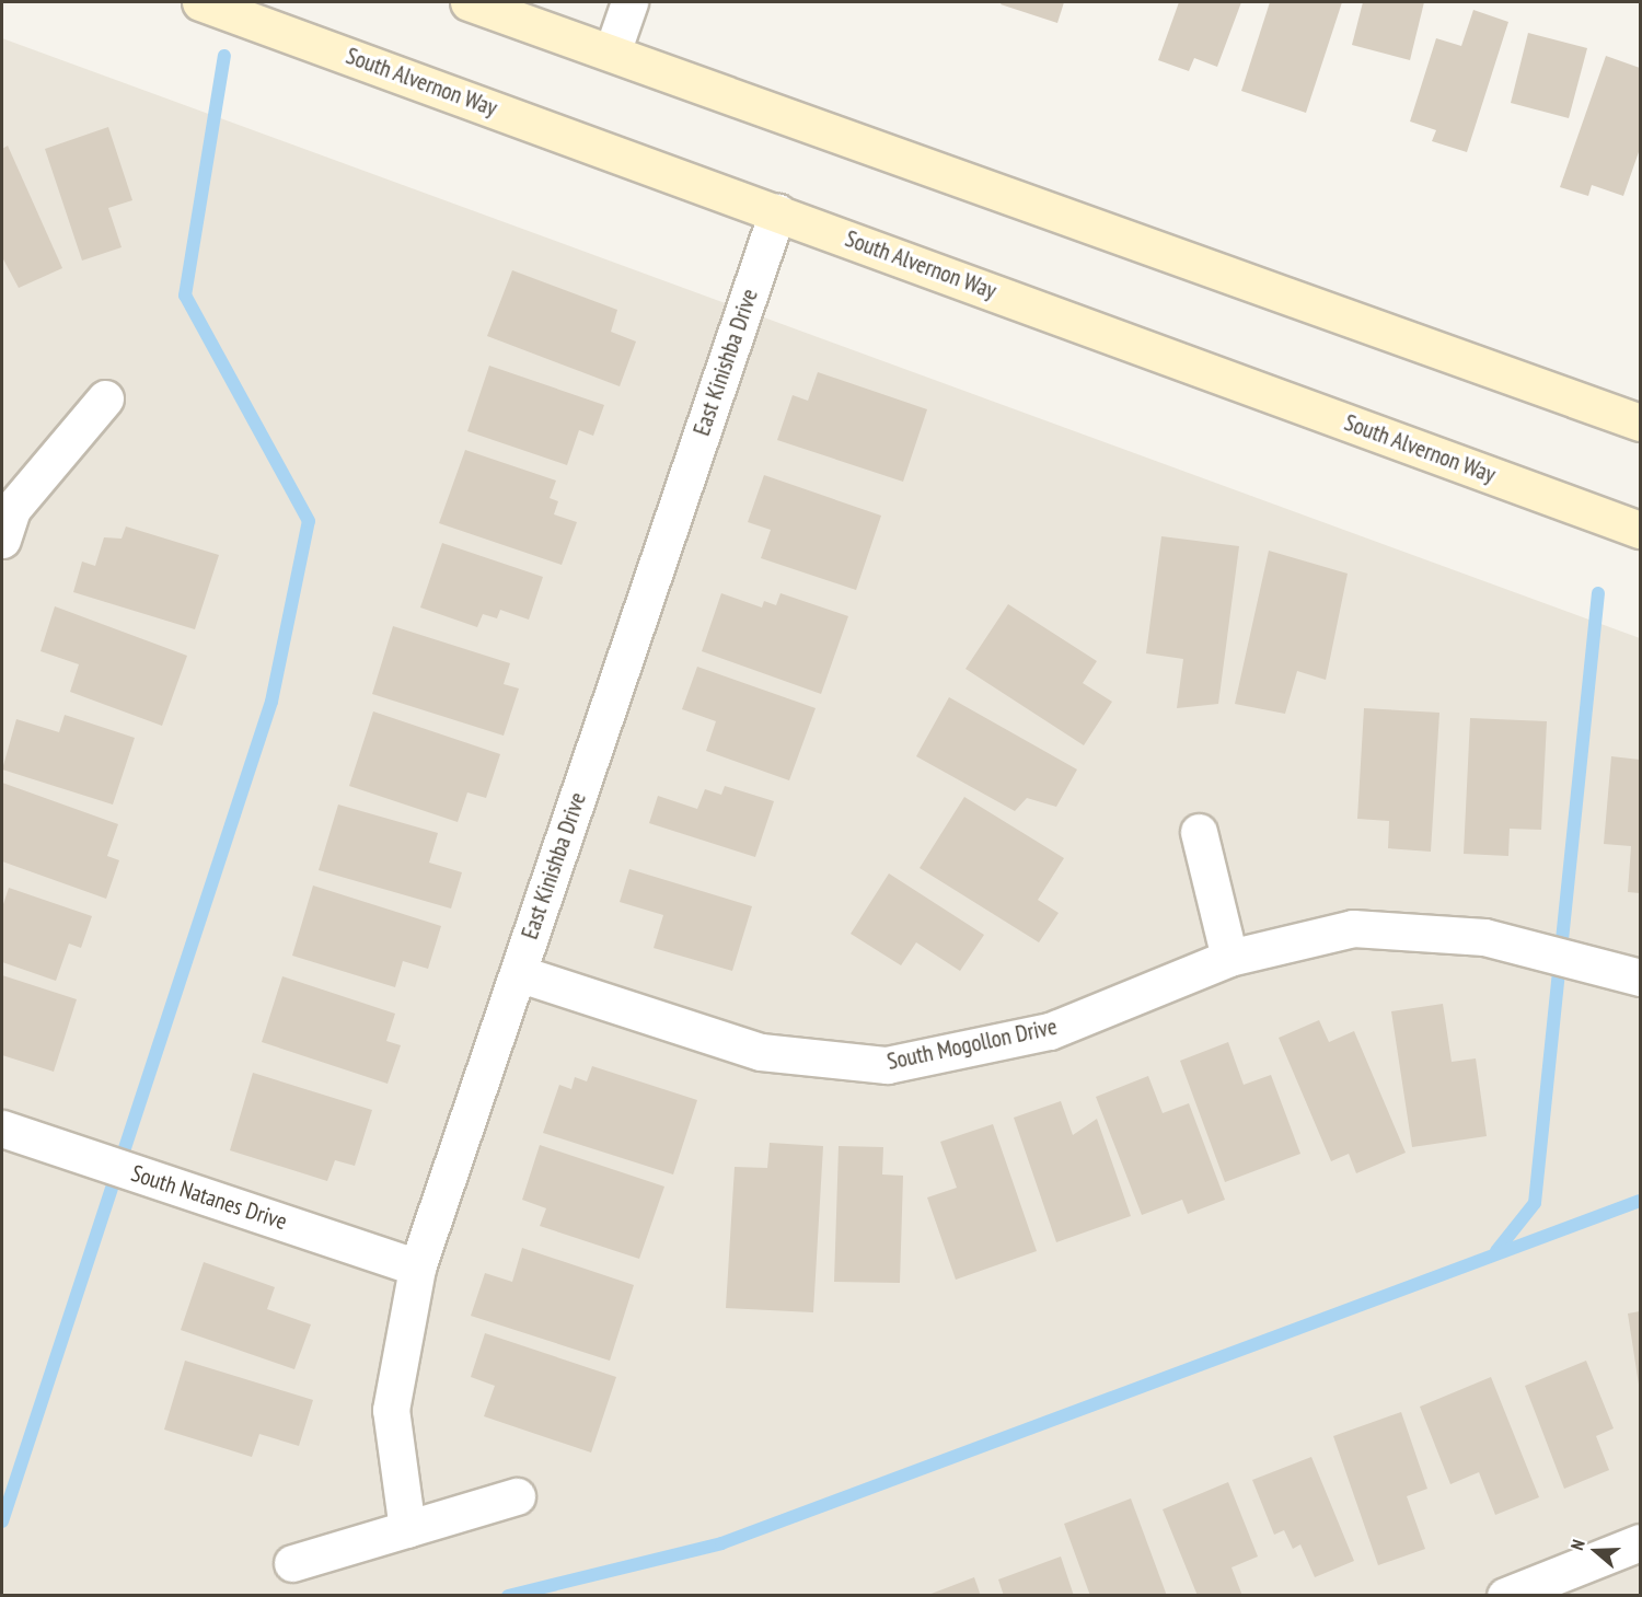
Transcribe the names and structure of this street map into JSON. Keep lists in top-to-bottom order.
{
  "streets": {
    "main road": ["South Alvernon Way"],
    "street": ["East Kinishba Drive", "South Mogollon Drive", "South Natanes Drive"]
  },
  "crossings": [
    ["South Alvernon Way", "East Kinishba Drive"],
    ["East Kinishba Drive", "South Mogollon Drive"],
    ["East Kinishba Drive", "South Natanes Drive"]
  ],
  "north": "left"
}
